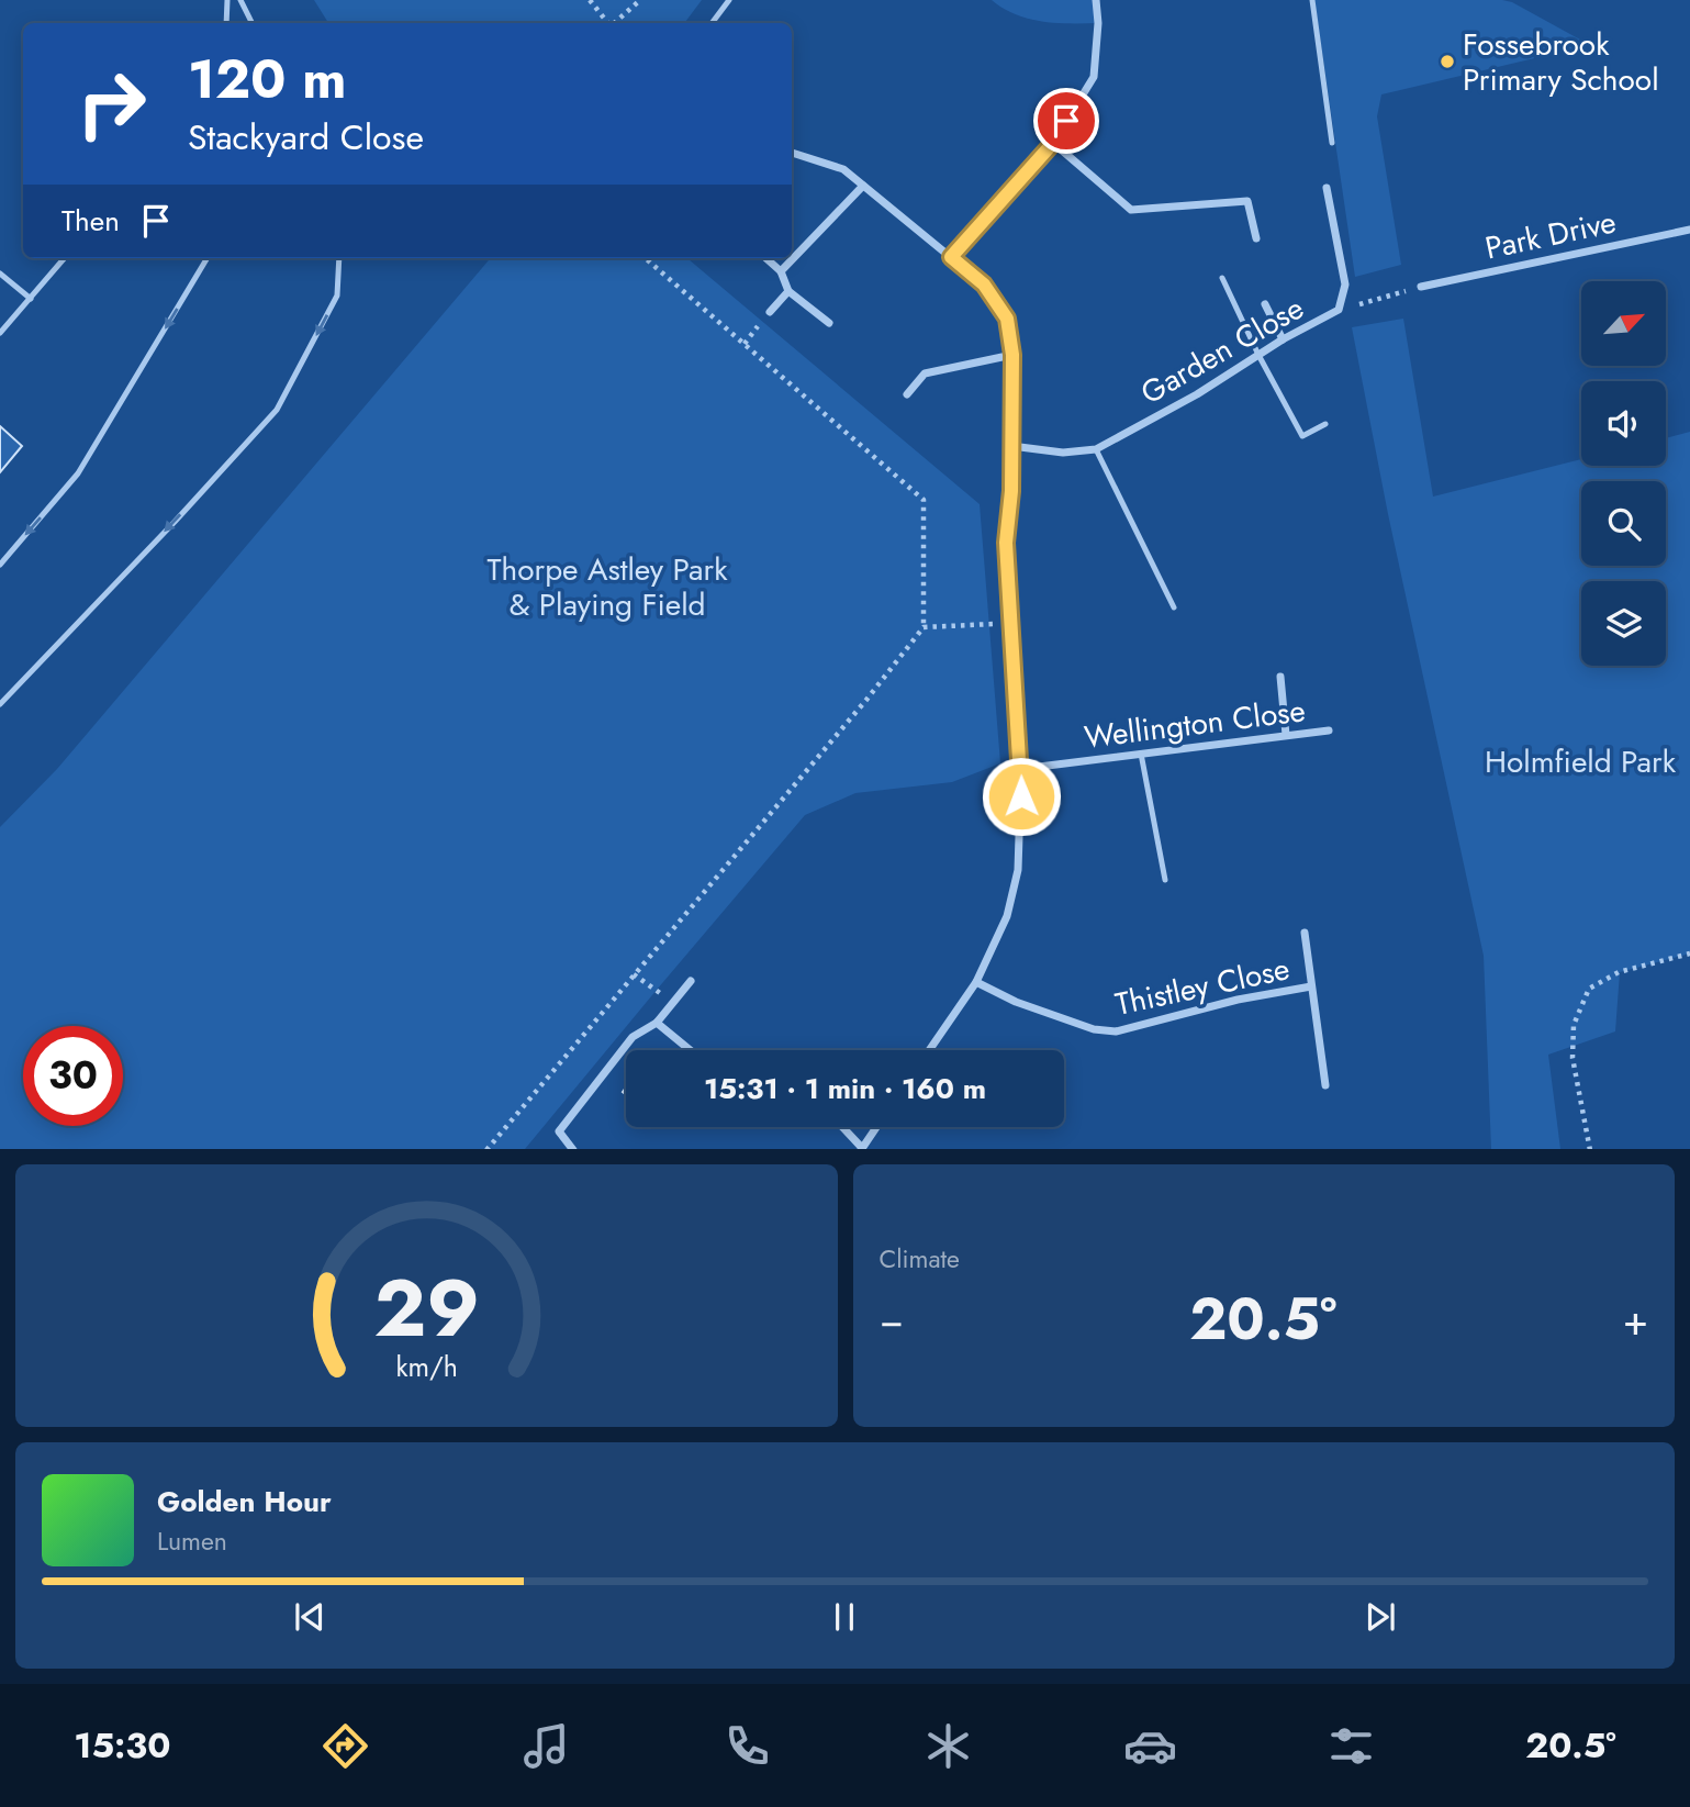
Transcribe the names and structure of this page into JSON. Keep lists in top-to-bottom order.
{
  "streets": {
    "street": [
      "Park Drive",
      "Garden Close",
      "Wellington Close",
      "Thistley Close"
    ]
  },
  "parks": ["Thorpe Astley Park & Playing Field", "Holmfield Park"],
  "places": ["Fossebrook Primary School"],
  "north": "top right",
  "page": {
    "turn": ["120 m", "Stackyard Close"],
    "then": "Then",
    "limit": "30",
    "trip": "15:31 · 1 min · 160 m",
    "tile": "Climate",
    "heat": ["−", "20.5°", "+"],
    "song": ["Golden Hour", "Lumen"],
    "tabs": ["15:30", "20.5°"],
    "gauge": ["29", "km/h"]
  }
}
